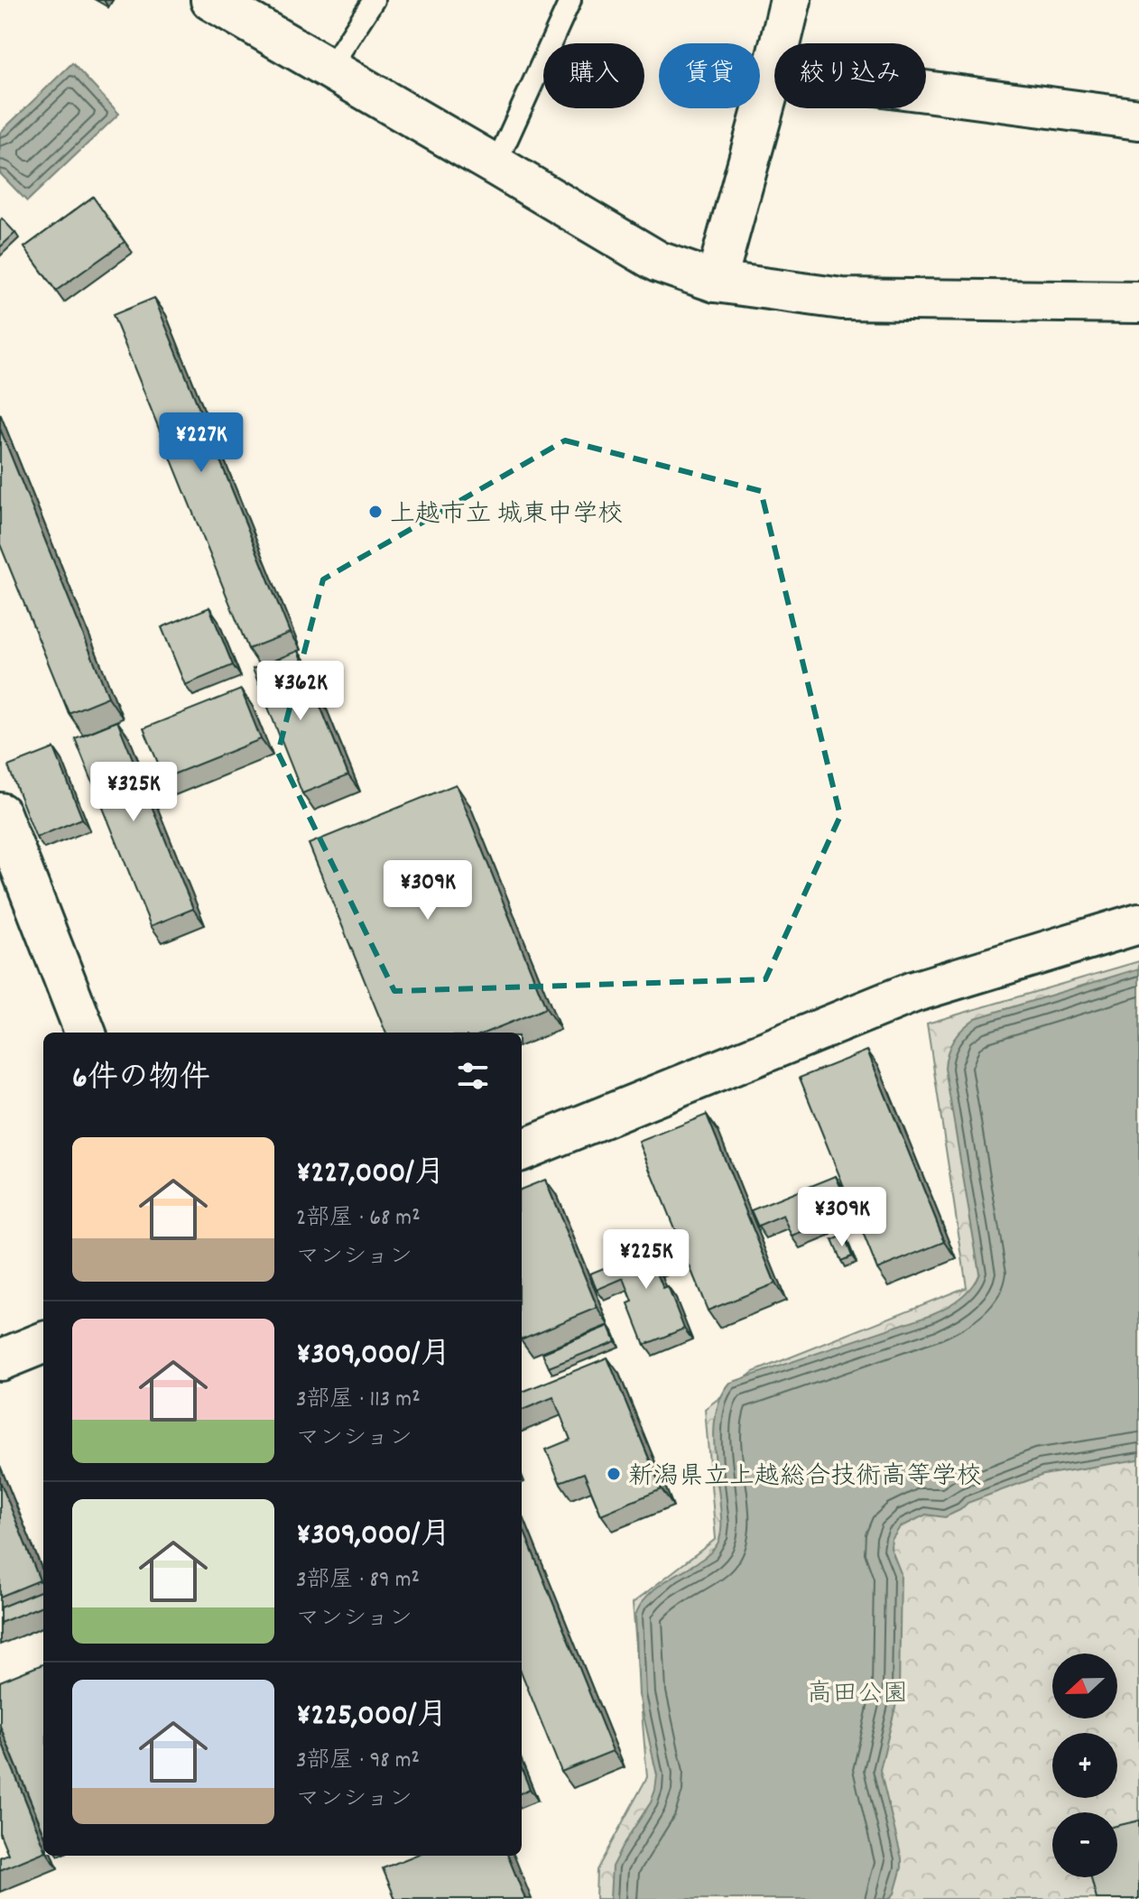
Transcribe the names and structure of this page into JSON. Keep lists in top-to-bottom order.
{
  "parks": ["高田公園"],
  "places": ["上越市立 城東中学校", "新潟県立上越総合技術高等学校"],
  "north": "left",
  "page": {
    "chip": ["購入", "賃貸", "絞り込み"],
    "price": [
      "¥227K",
      "¥362K",
      "¥325K",
      "¥309K",
      "¥309K",
      "¥225K"
    ],
    "heading": "6件の物件",
    "list": [
      {
        "name": "¥227,000/月",
        "note": "2部屋 · 68 m² · マンション"
      },
      {
        "name": "¥309,000/月",
        "note": "3部屋 · 113 m² · マンション"
      },
      {
        "name": "¥309,000/月",
        "note": "3部屋 · 89 m² · マンション"
      },
      {
        "name": "¥225,000/月",
        "note": "3部屋 · 98 m² · マンション"
      }
    ],
    "map_buttons": ["+", "−"]
  }
}
